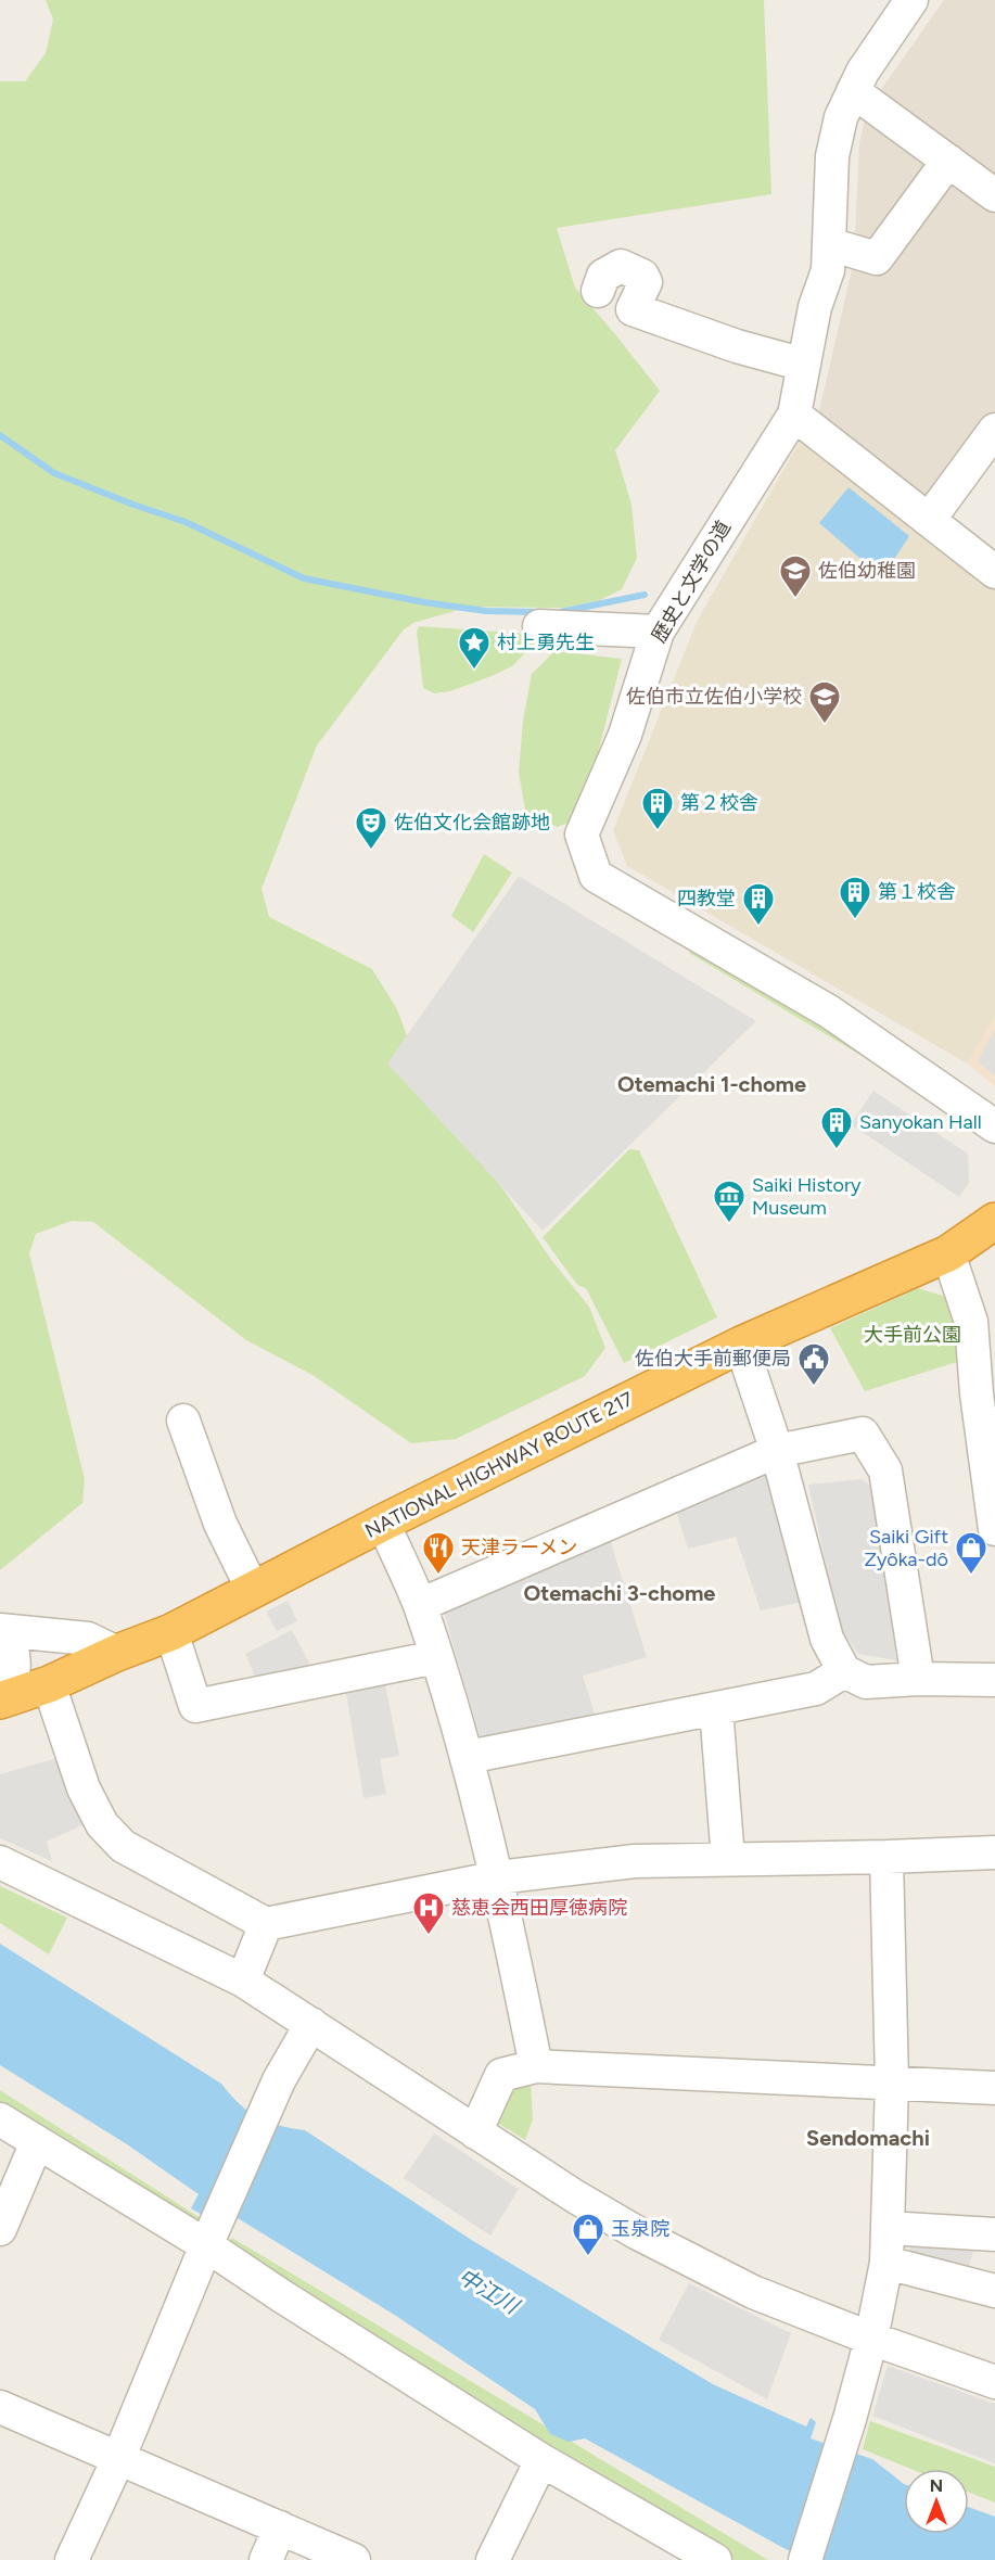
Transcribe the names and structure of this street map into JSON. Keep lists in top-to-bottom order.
{
  "streets": {
    "highway": ["NATIONAL HIGHWAY ROUTE 217"],
    "street": ["歴史と文学の道"]
  },
  "districts": ["Otemachi 1-chome", "Otemachi 3-chome", "Sendomachi"],
  "water": ["中江川"],
  "parks": ["大手前公園"],
  "places": {
    "school or university": ["佐伯幼稚園", "佐伯市立佐伯小学校"],
    "place": ["村上勇先生"],
    "building": [
      "第２校舎",
      "第１校舎",
      "四教堂",
      "Sanyokan Hall"
    ],
    "theatre": ["佐伯文化会館跡地"],
    "museum": ["Saiki History Museum"],
    "public building": ["佐伯大手前郵便局"],
    "restaurant": ["天津ラーメン"],
    "shop": ["Saiki Gift Zyôka-dô", "玉泉院"],
    "hospital": ["慈恵会西田厚徳病院"]
  },
  "north": "top"
}
